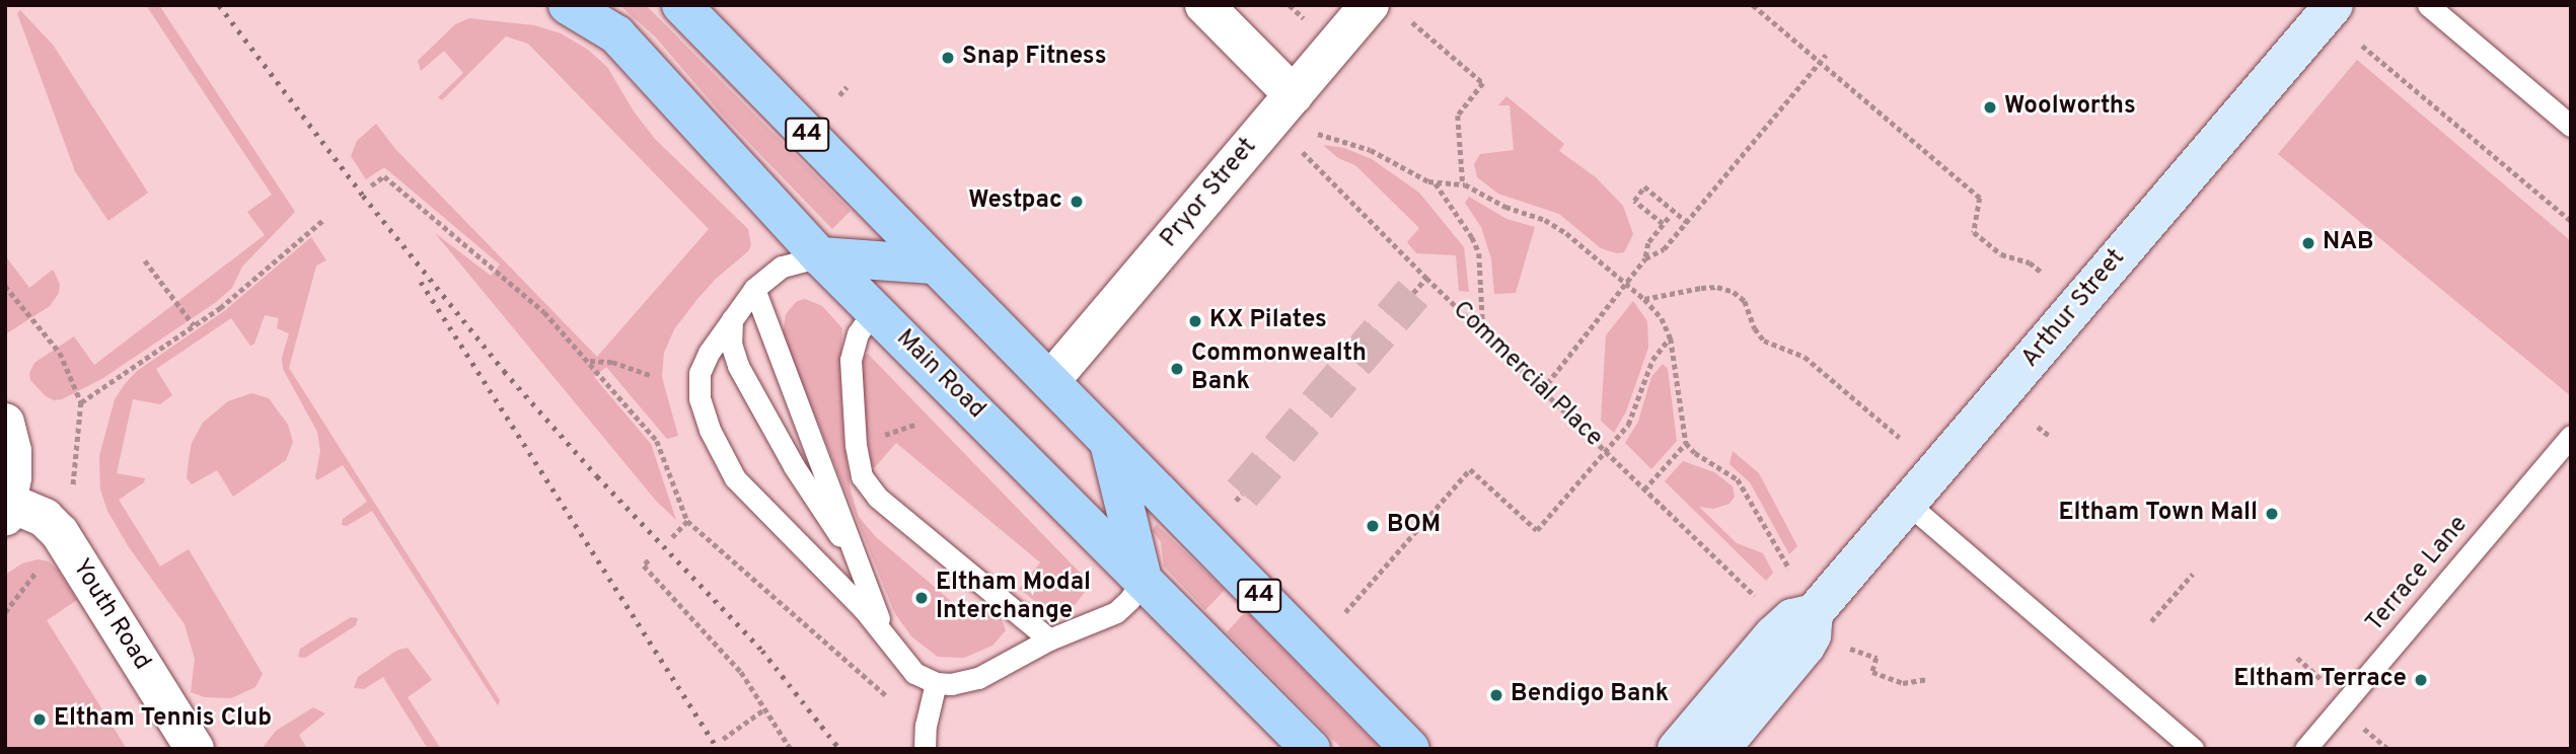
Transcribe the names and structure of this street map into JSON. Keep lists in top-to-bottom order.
{
  "streets": {
    "main road": ["44", "Main Road"],
    "street": ["Pryor Street", "Arthur Street", "Youth Road"],
    "lane": ["Terrace Lane"],
    "path": ["Commercial Place"]
  },
  "crossings": [
    ["44", "Pryor Street"]
  ],
  "places": [
    "Snap Fitness",
    "Woolworths",
    "Westpac",
    "NAB",
    "KX Pilates",
    "Commonwealth Bank",
    "Eltham Town Mall",
    "BOM",
    "Eltham Modal Interchange",
    "Eltham Terrace",
    "Bendigo Bank",
    "Eltham Tennis Club"
  ]
}
